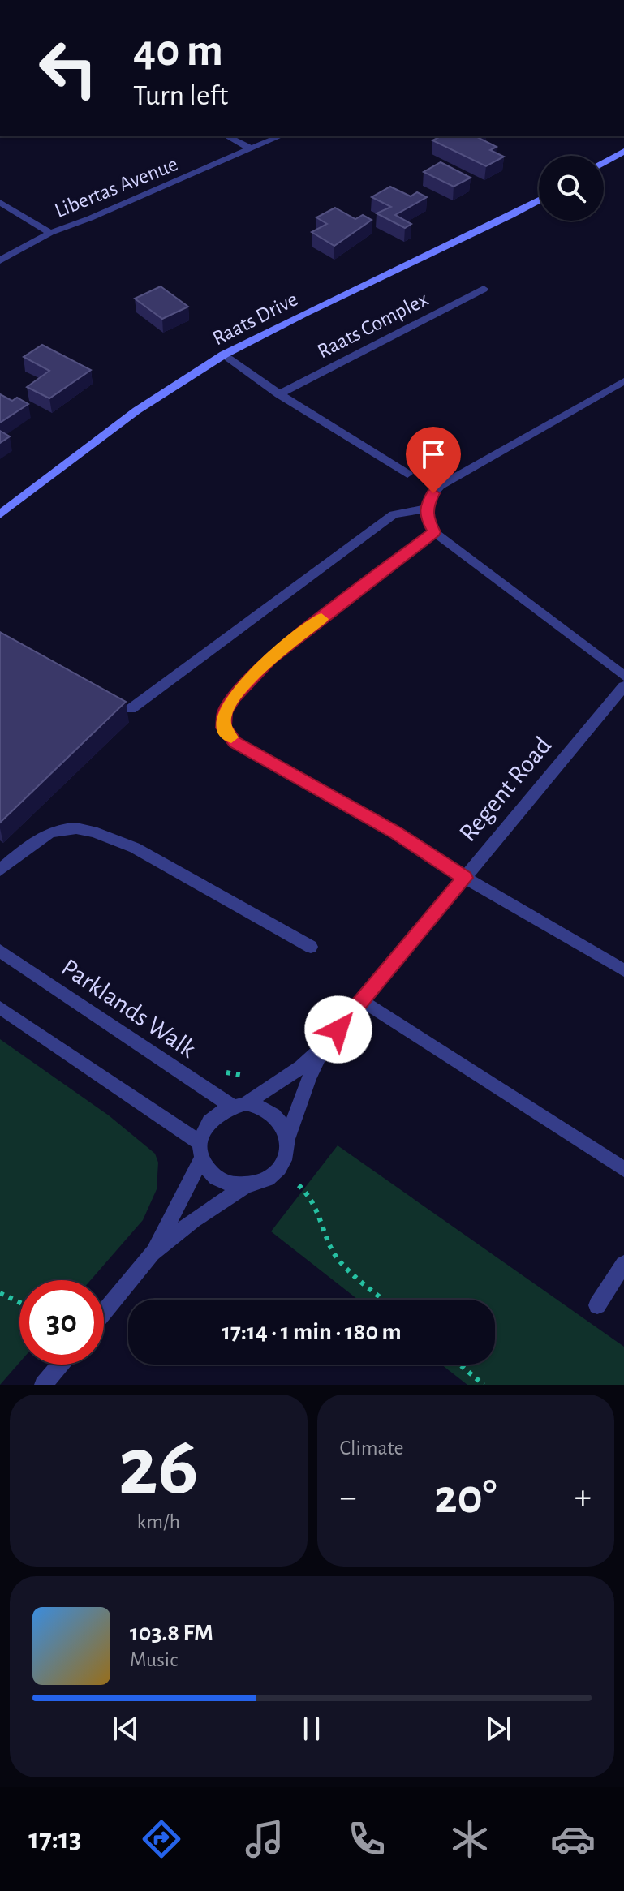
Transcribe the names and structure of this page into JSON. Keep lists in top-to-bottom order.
{
  "streets": {
    "street": [
      "Libertas Avenue",
      "Raats Drive",
      "Raats Complex",
      "Regent Road",
      "Parklands Walk"
    ]
  },
  "crossings": [
    ["Regent Road", "Parklands Walk"]
  ],
  "page": {
    "turn": ["40 m", "Turn left"],
    "limit": "30",
    "trip": "17:14 · 1 min · 180 m",
    "tile": [
      ["26", "km/h"],
      "Climate"
    ],
    "heat": ["−", "20°", "+"],
    "song": ["103.8 FM", "Music"],
    "tabs": "17:13"
  }
}
